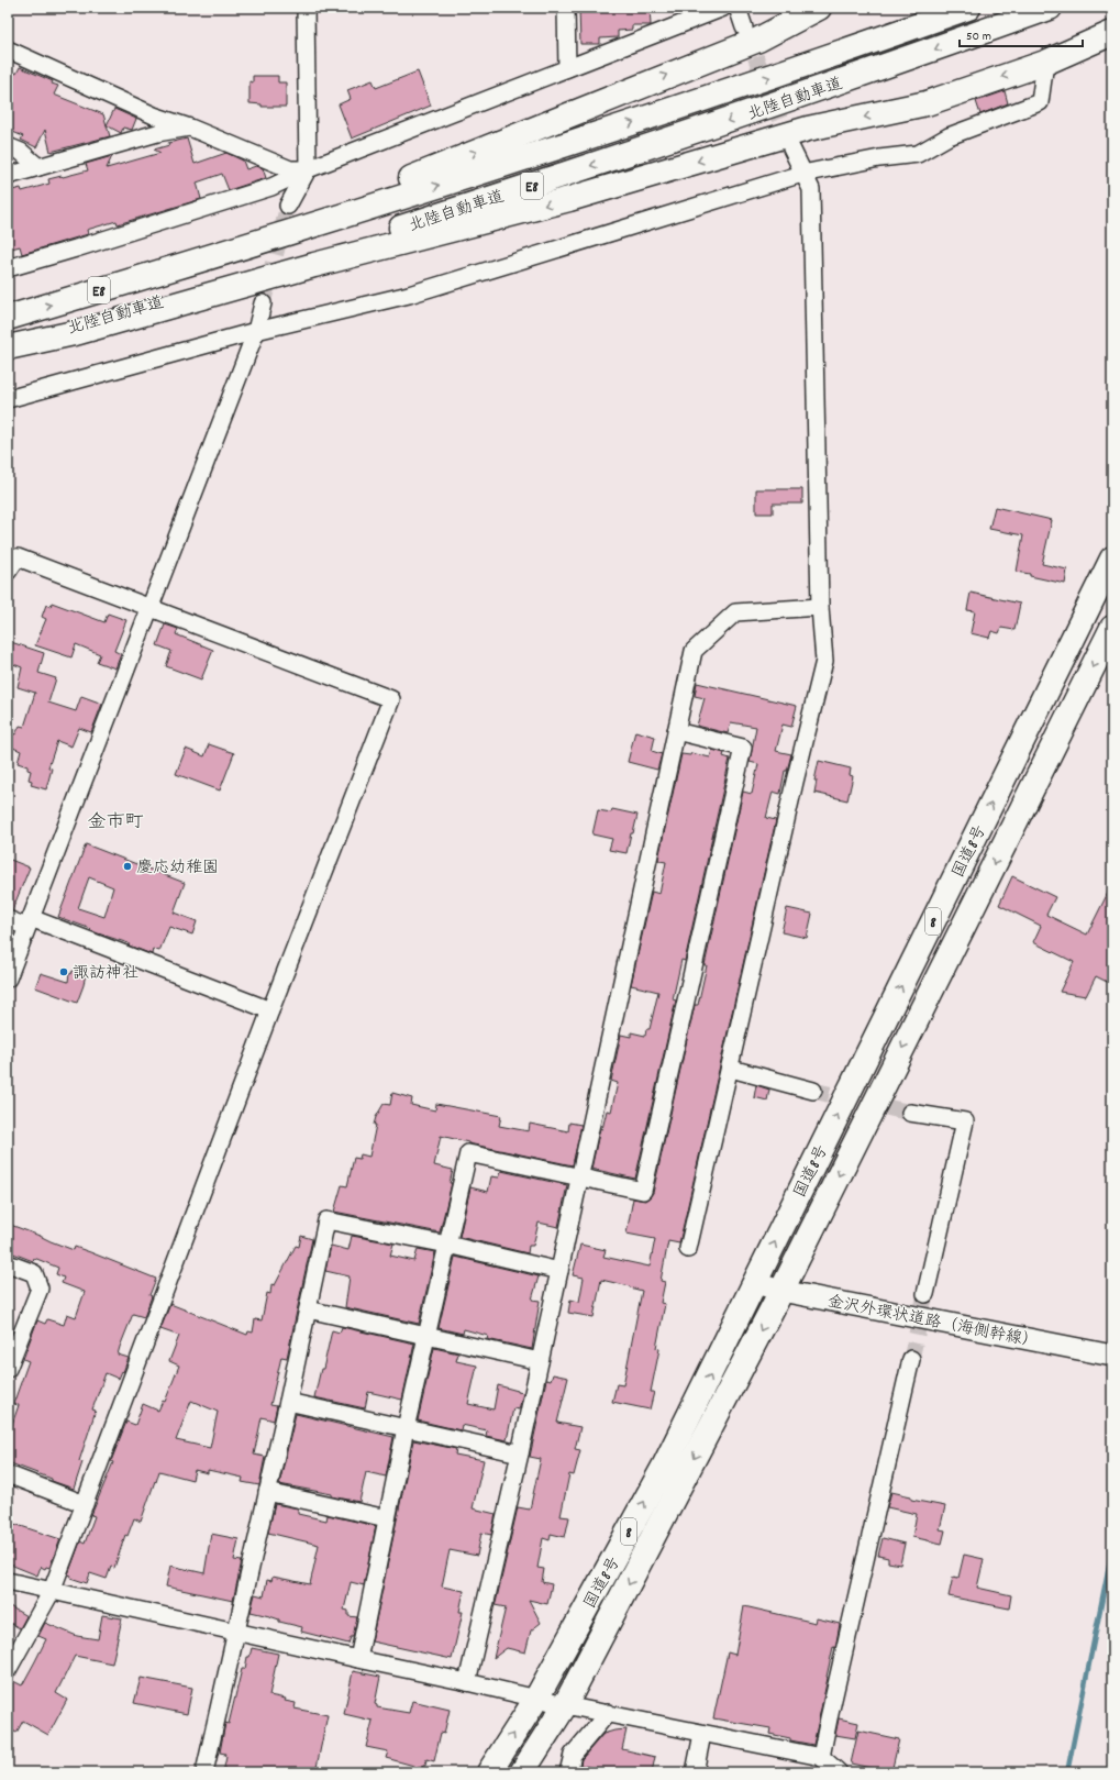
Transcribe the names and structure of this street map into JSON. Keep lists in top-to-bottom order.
{
  "streets": {
    "highway": [
      "北陸自動車道",
      "E8",
      "国道8号",
      "8"
    ],
    "main road": ["金沢外環状道路（海側幹線）"]
  },
  "crossings": [
    ["国道8号", "金沢外環状道路（海側幹線）"]
  ],
  "districts": ["金市町"],
  "places": ["慶応幼稚園", "諏訪神社"],
  "scale_bar": "50 m"
}
